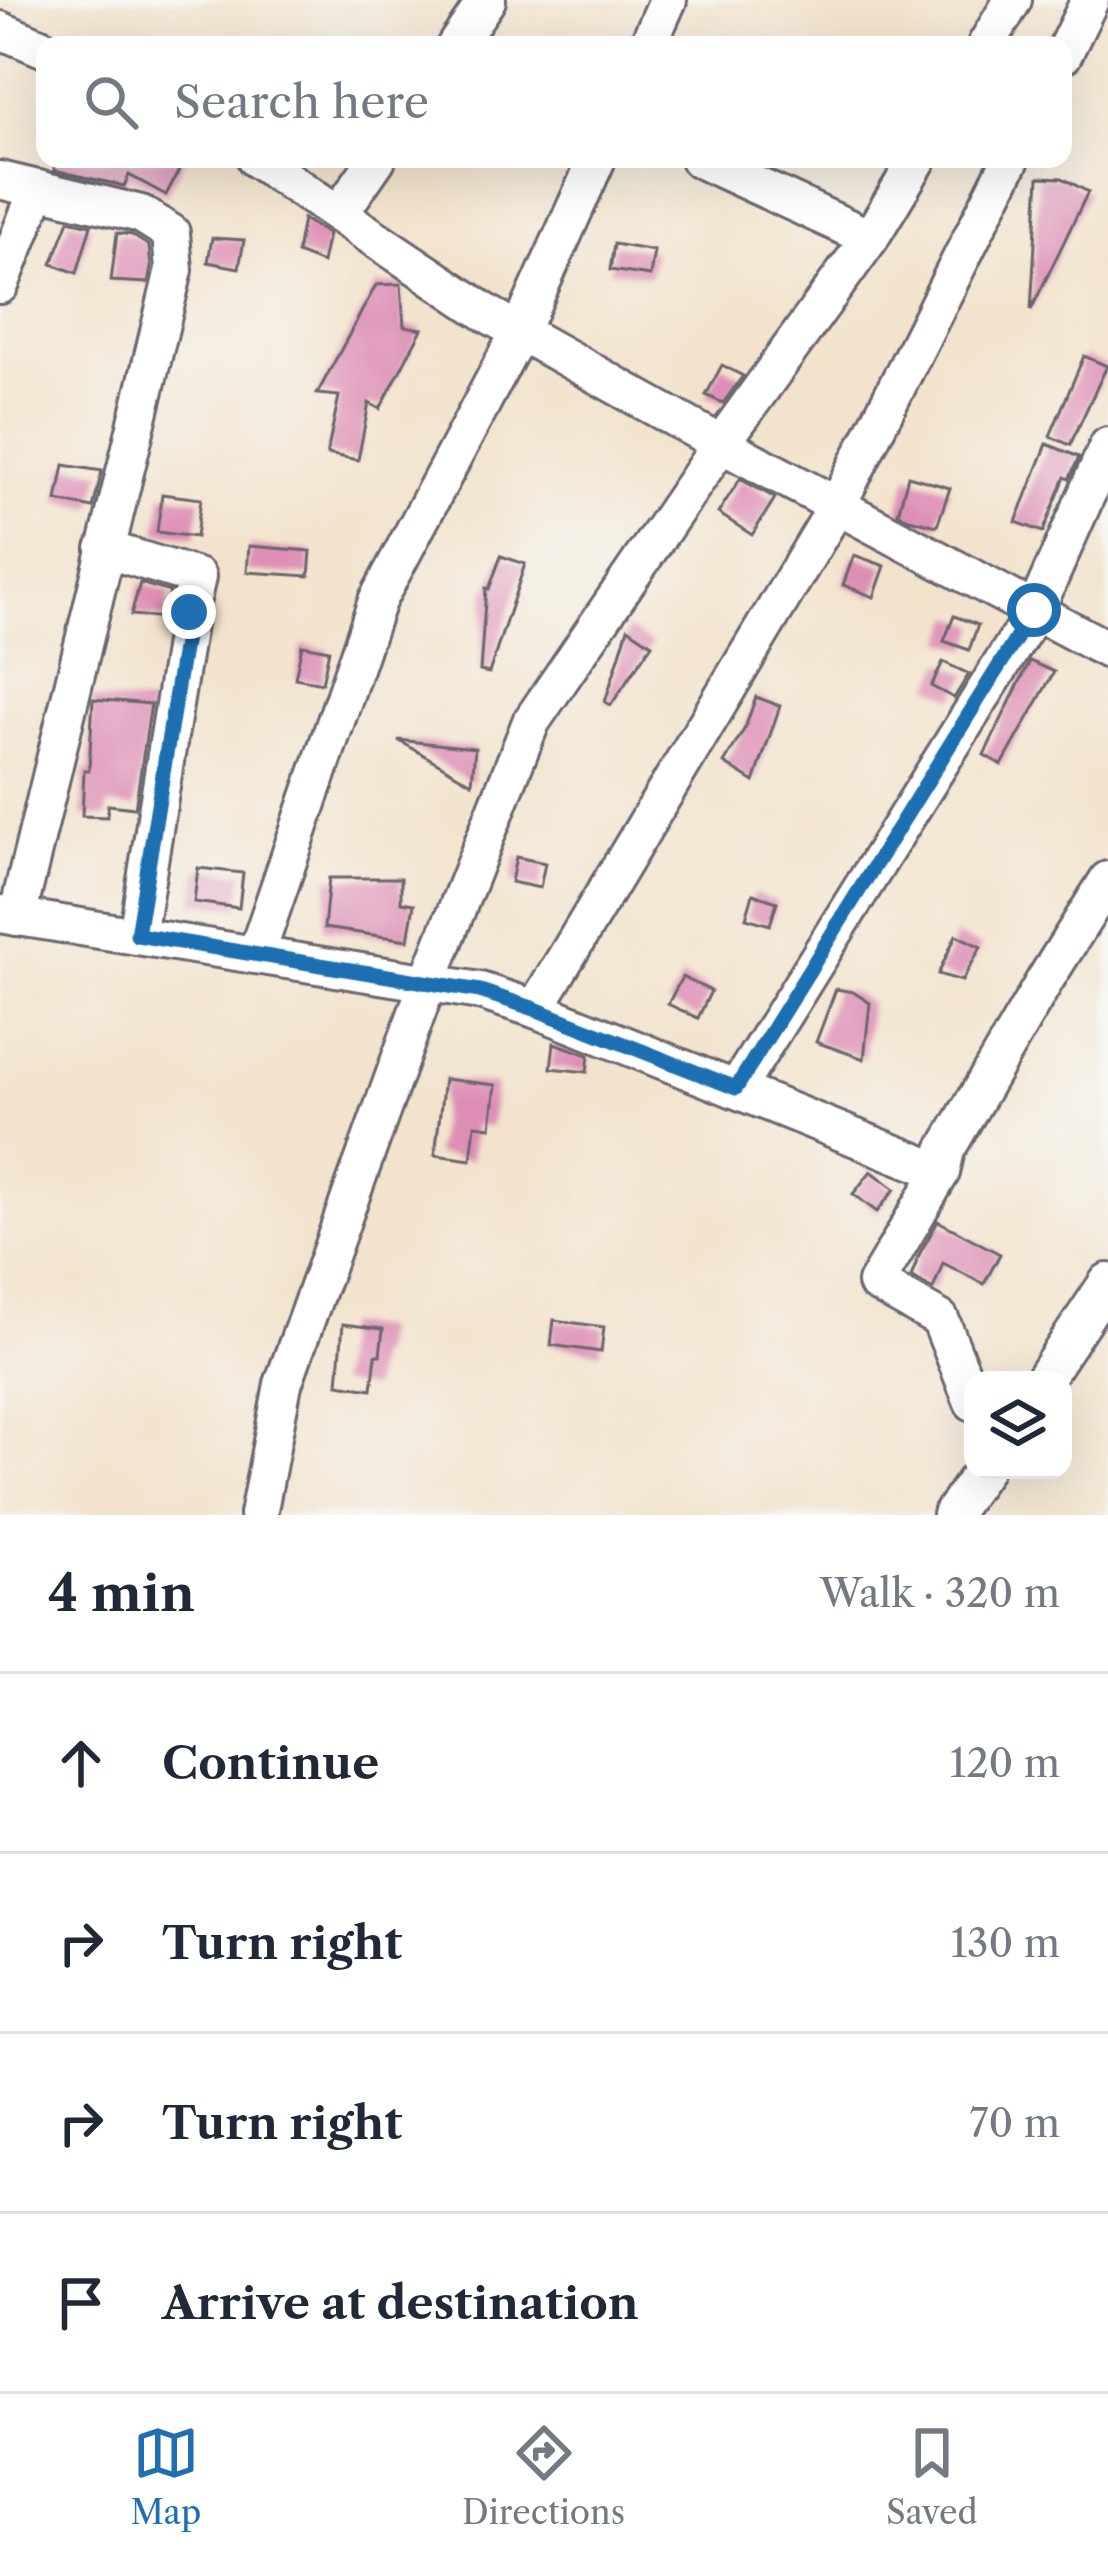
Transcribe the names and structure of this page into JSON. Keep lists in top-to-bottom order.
{
  "page": {
    "search": "Search here",
    "heading": ["4 min", "Walk · 320 m"],
    "list": [
      ["Continue", "120 m"],
      ["Turn right", "130 m"],
      ["Turn right", "70 m"],
      "Arrive at destination"
    ],
    "nav": ["Map", "Directions", "Saved"]
  }
}
